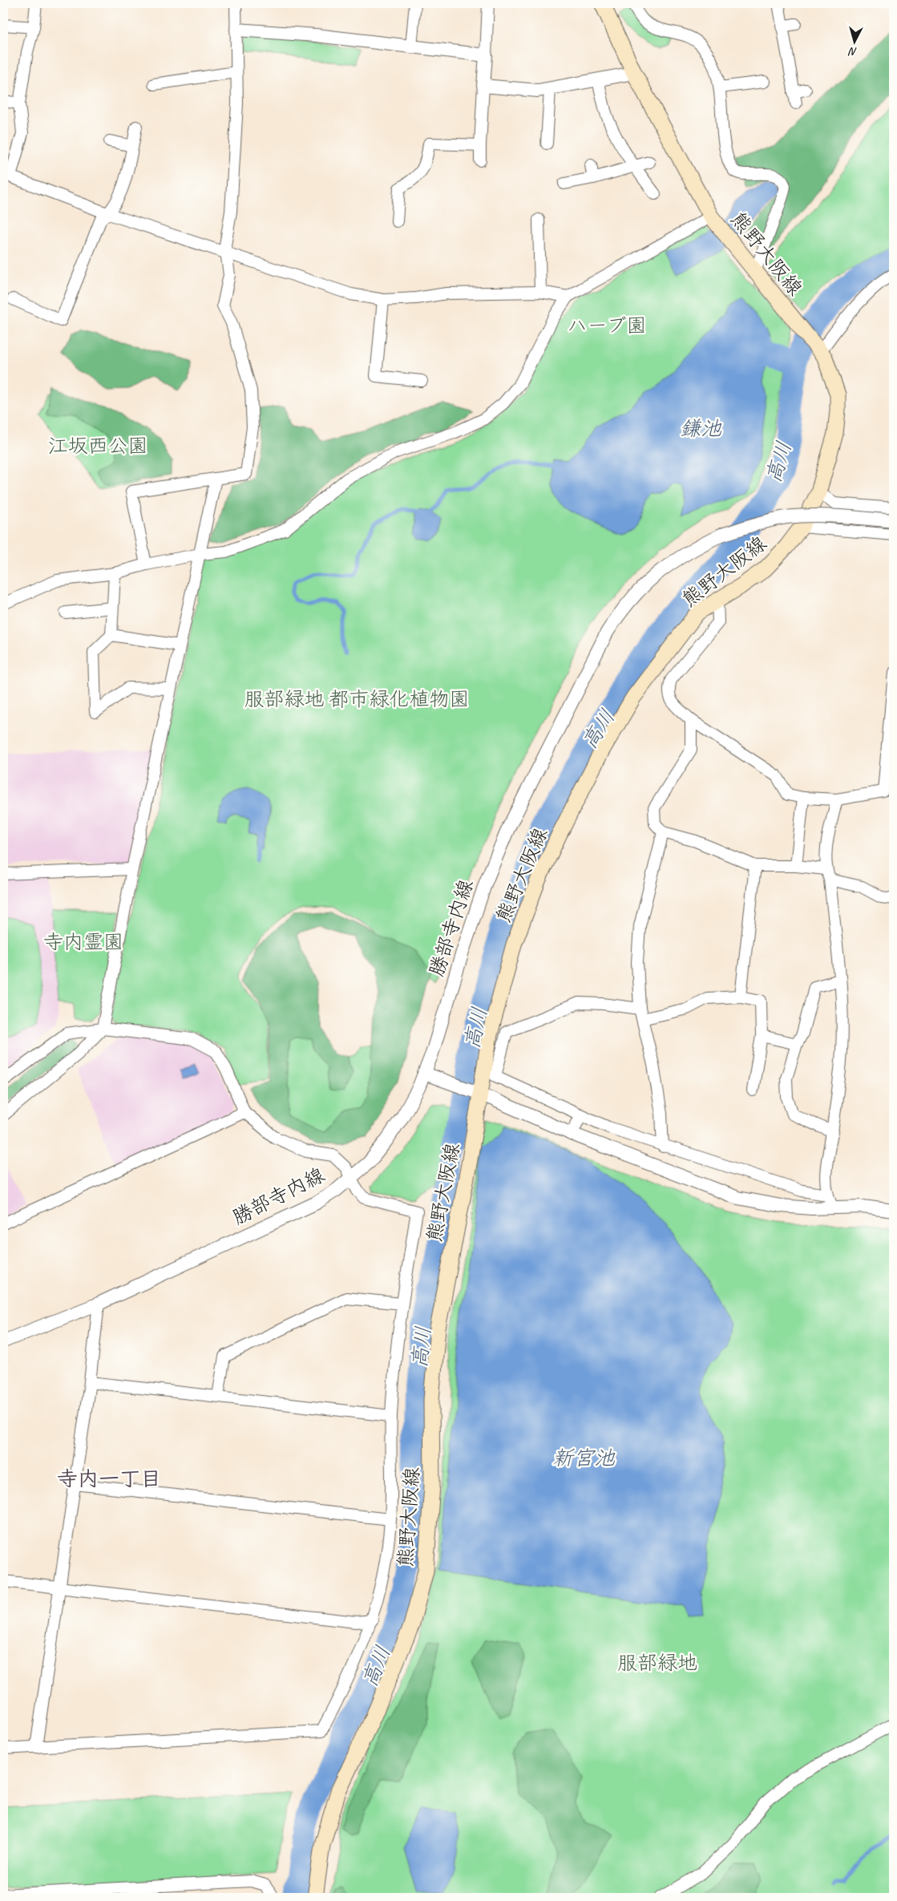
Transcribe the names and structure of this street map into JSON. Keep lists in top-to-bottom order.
{
  "streets": {
    "main road": ["熊野大阪線"],
    "street": ["勝部寺内線"]
  },
  "districts": ["寺内一丁目"],
  "water": ["鎌池", "高川", "新宮池"],
  "parks": [
    "ハーブ園",
    "江坂西公園",
    "服部緑地 都市緑化植物園",
    "寺内霊園",
    "服部緑地"
  ],
  "north": "bottom"
}
